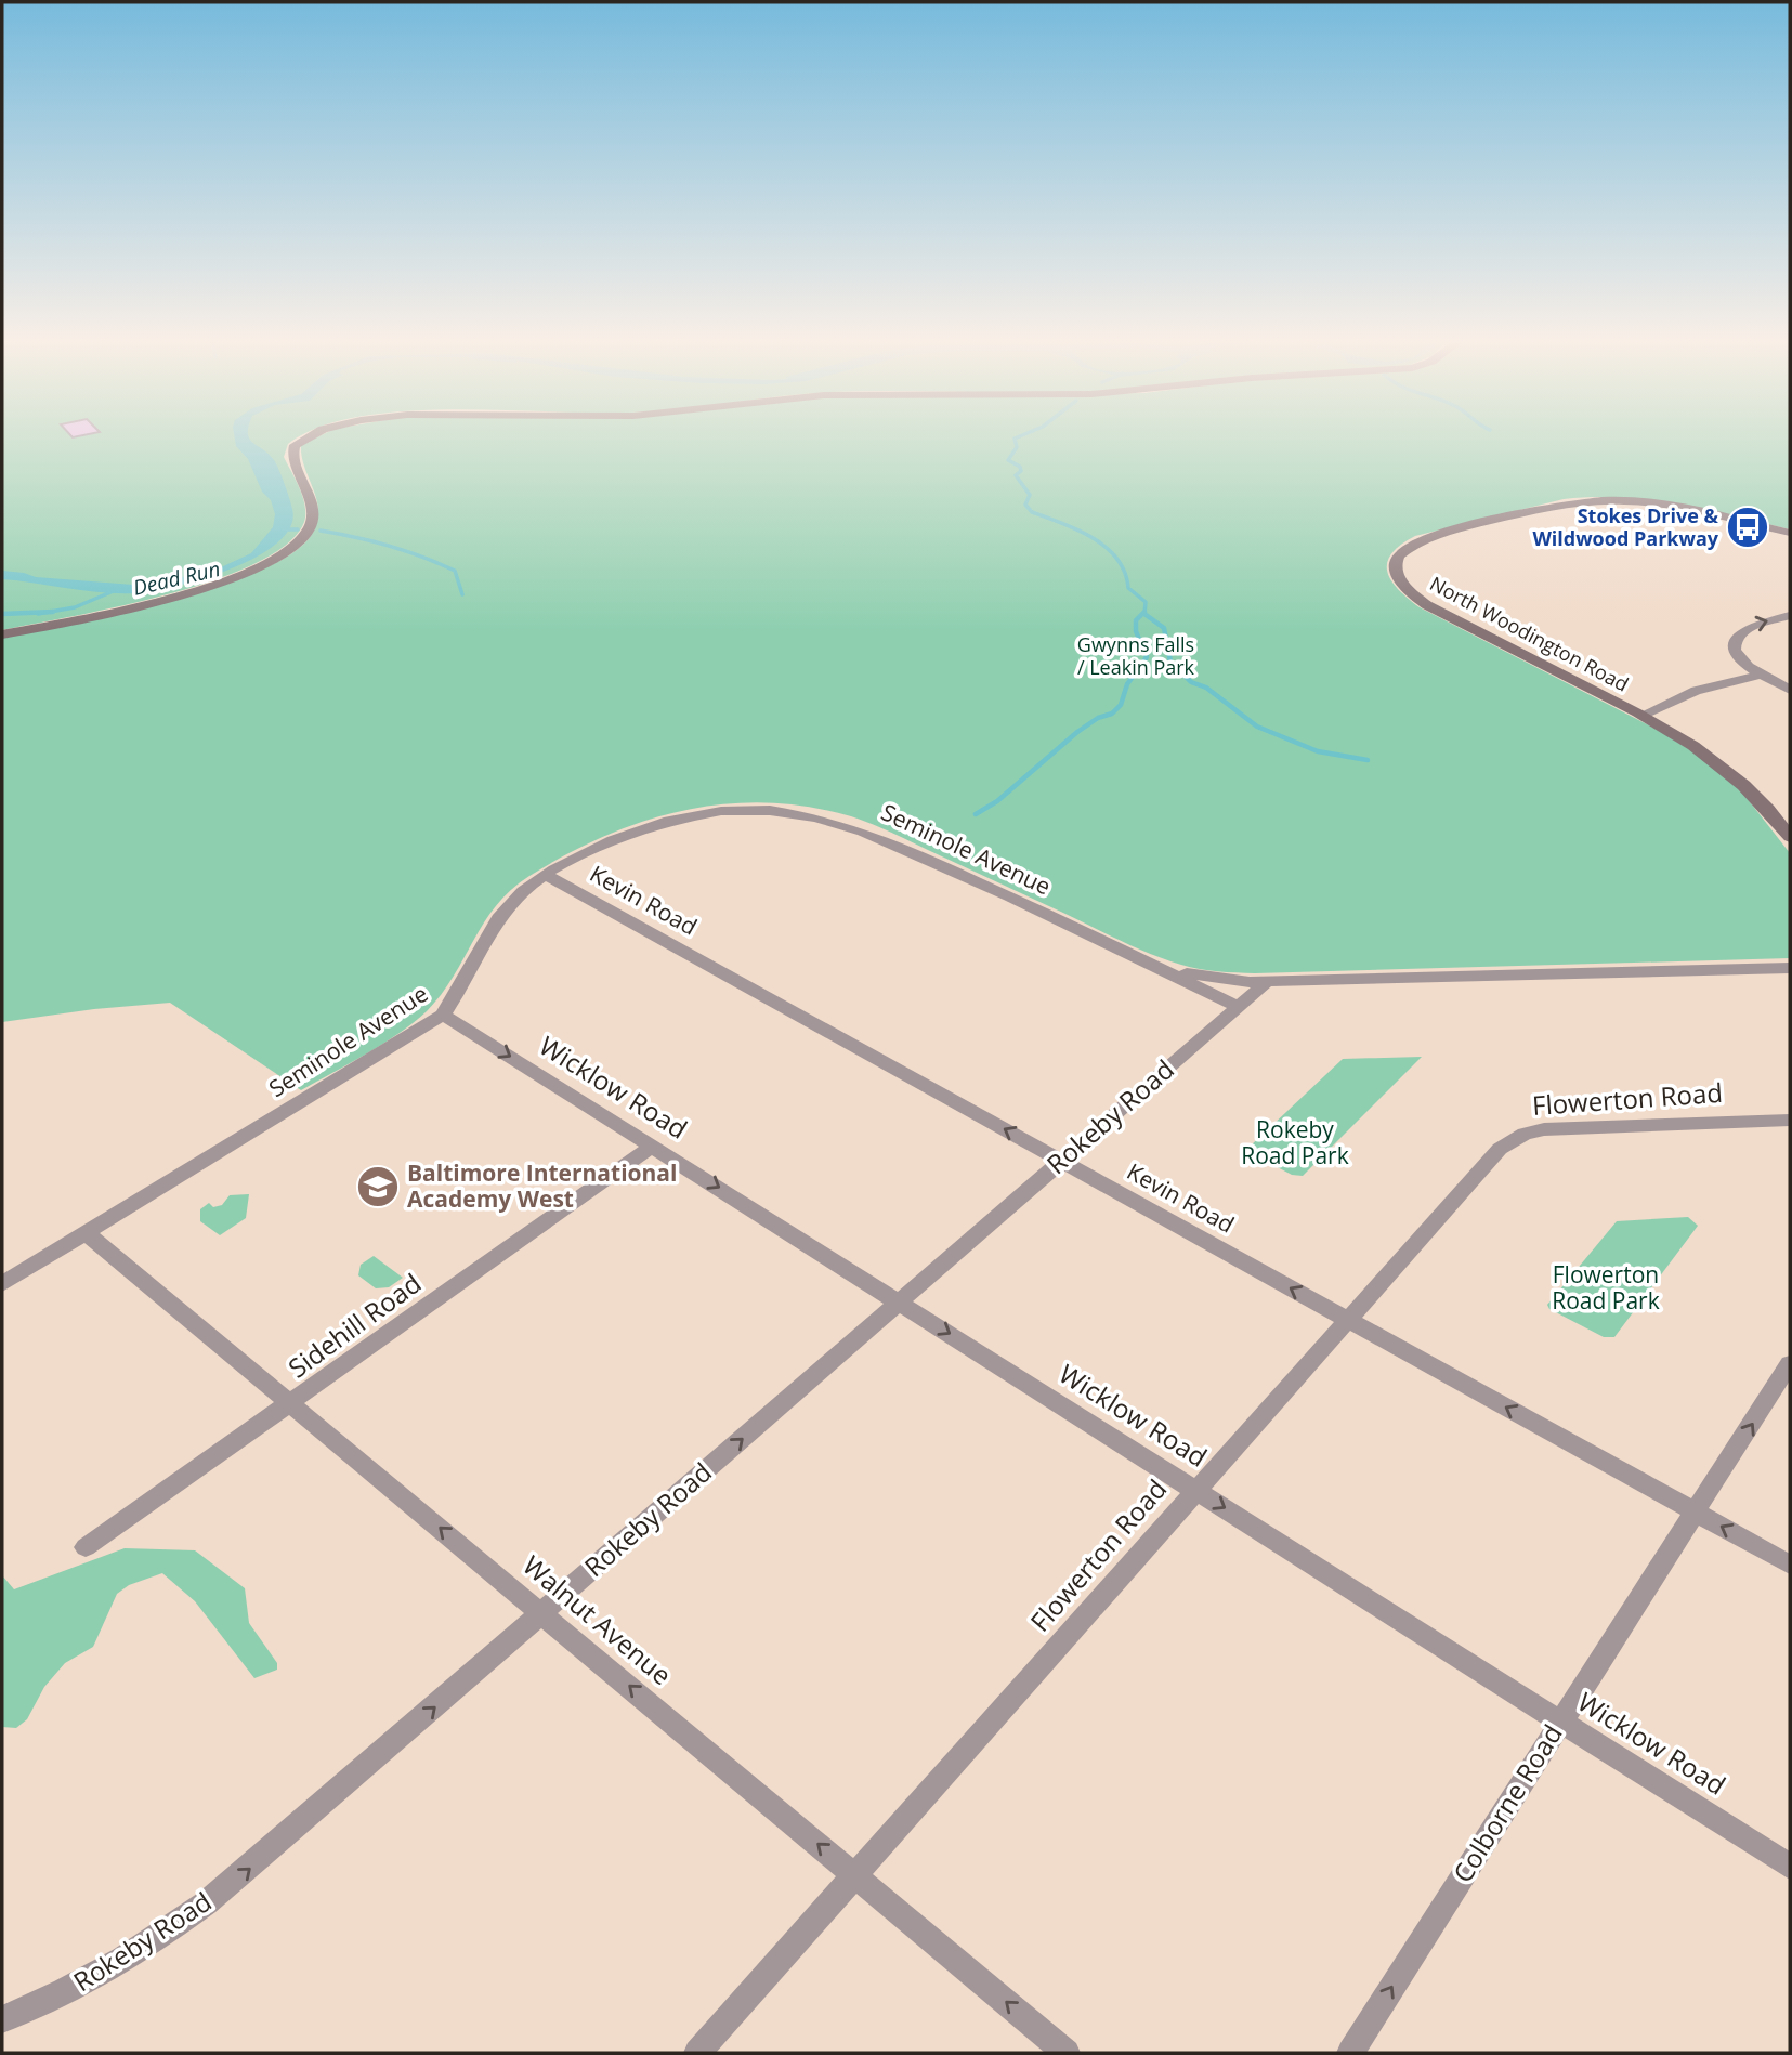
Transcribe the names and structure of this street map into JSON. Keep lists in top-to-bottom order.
{
  "streets": {
    "street": [
      "North Woodington Road",
      "Seminole Avenue",
      "Kevin Road",
      "Wicklow Road",
      "Flowerton Road",
      "Rokeby Road",
      "Sidehill Road",
      "Walnut Avenue",
      "Colborne Road"
    ]
  },
  "crossings": [
    ["Seminole Avenue", "Kevin Road"],
    ["Seminole Avenue", "Wicklow Road"],
    ["Seminole Avenue", "Rokeby Road"],
    ["Seminole Avenue", "Walnut Avenue"],
    ["Kevin Road", "Flowerton Road"],
    ["Kevin Road", "Rokeby Road"],
    ["Kevin Road", "Colborne Road"],
    ["Wicklow Road", "Flowerton Road"],
    ["Wicklow Road", "Rokeby Road"],
    ["Wicklow Road", "Sidehill Road"],
    ["Wicklow Road", "Colborne Road"],
    ["Flowerton Road", "Walnut Avenue"],
    ["Rokeby Road", "Walnut Avenue"],
    ["Sidehill Road", "Walnut Avenue"]
  ],
  "one_way": [
    "Kevin Road",
    "Wicklow Road",
    "Rokeby Road",
    "Walnut Avenue",
    "Colborne Road"
  ],
  "water": ["Dead Run"],
  "parks": ["Gwynns Falls / Leakin Park", "Rokeby Road Park", "Flowerton Road Park"],
  "places": {
    "bus stop": ["Stokes Drive & Wildwood Parkway"],
    "school or university": ["Baltimore International Academy West"]
  }
}
